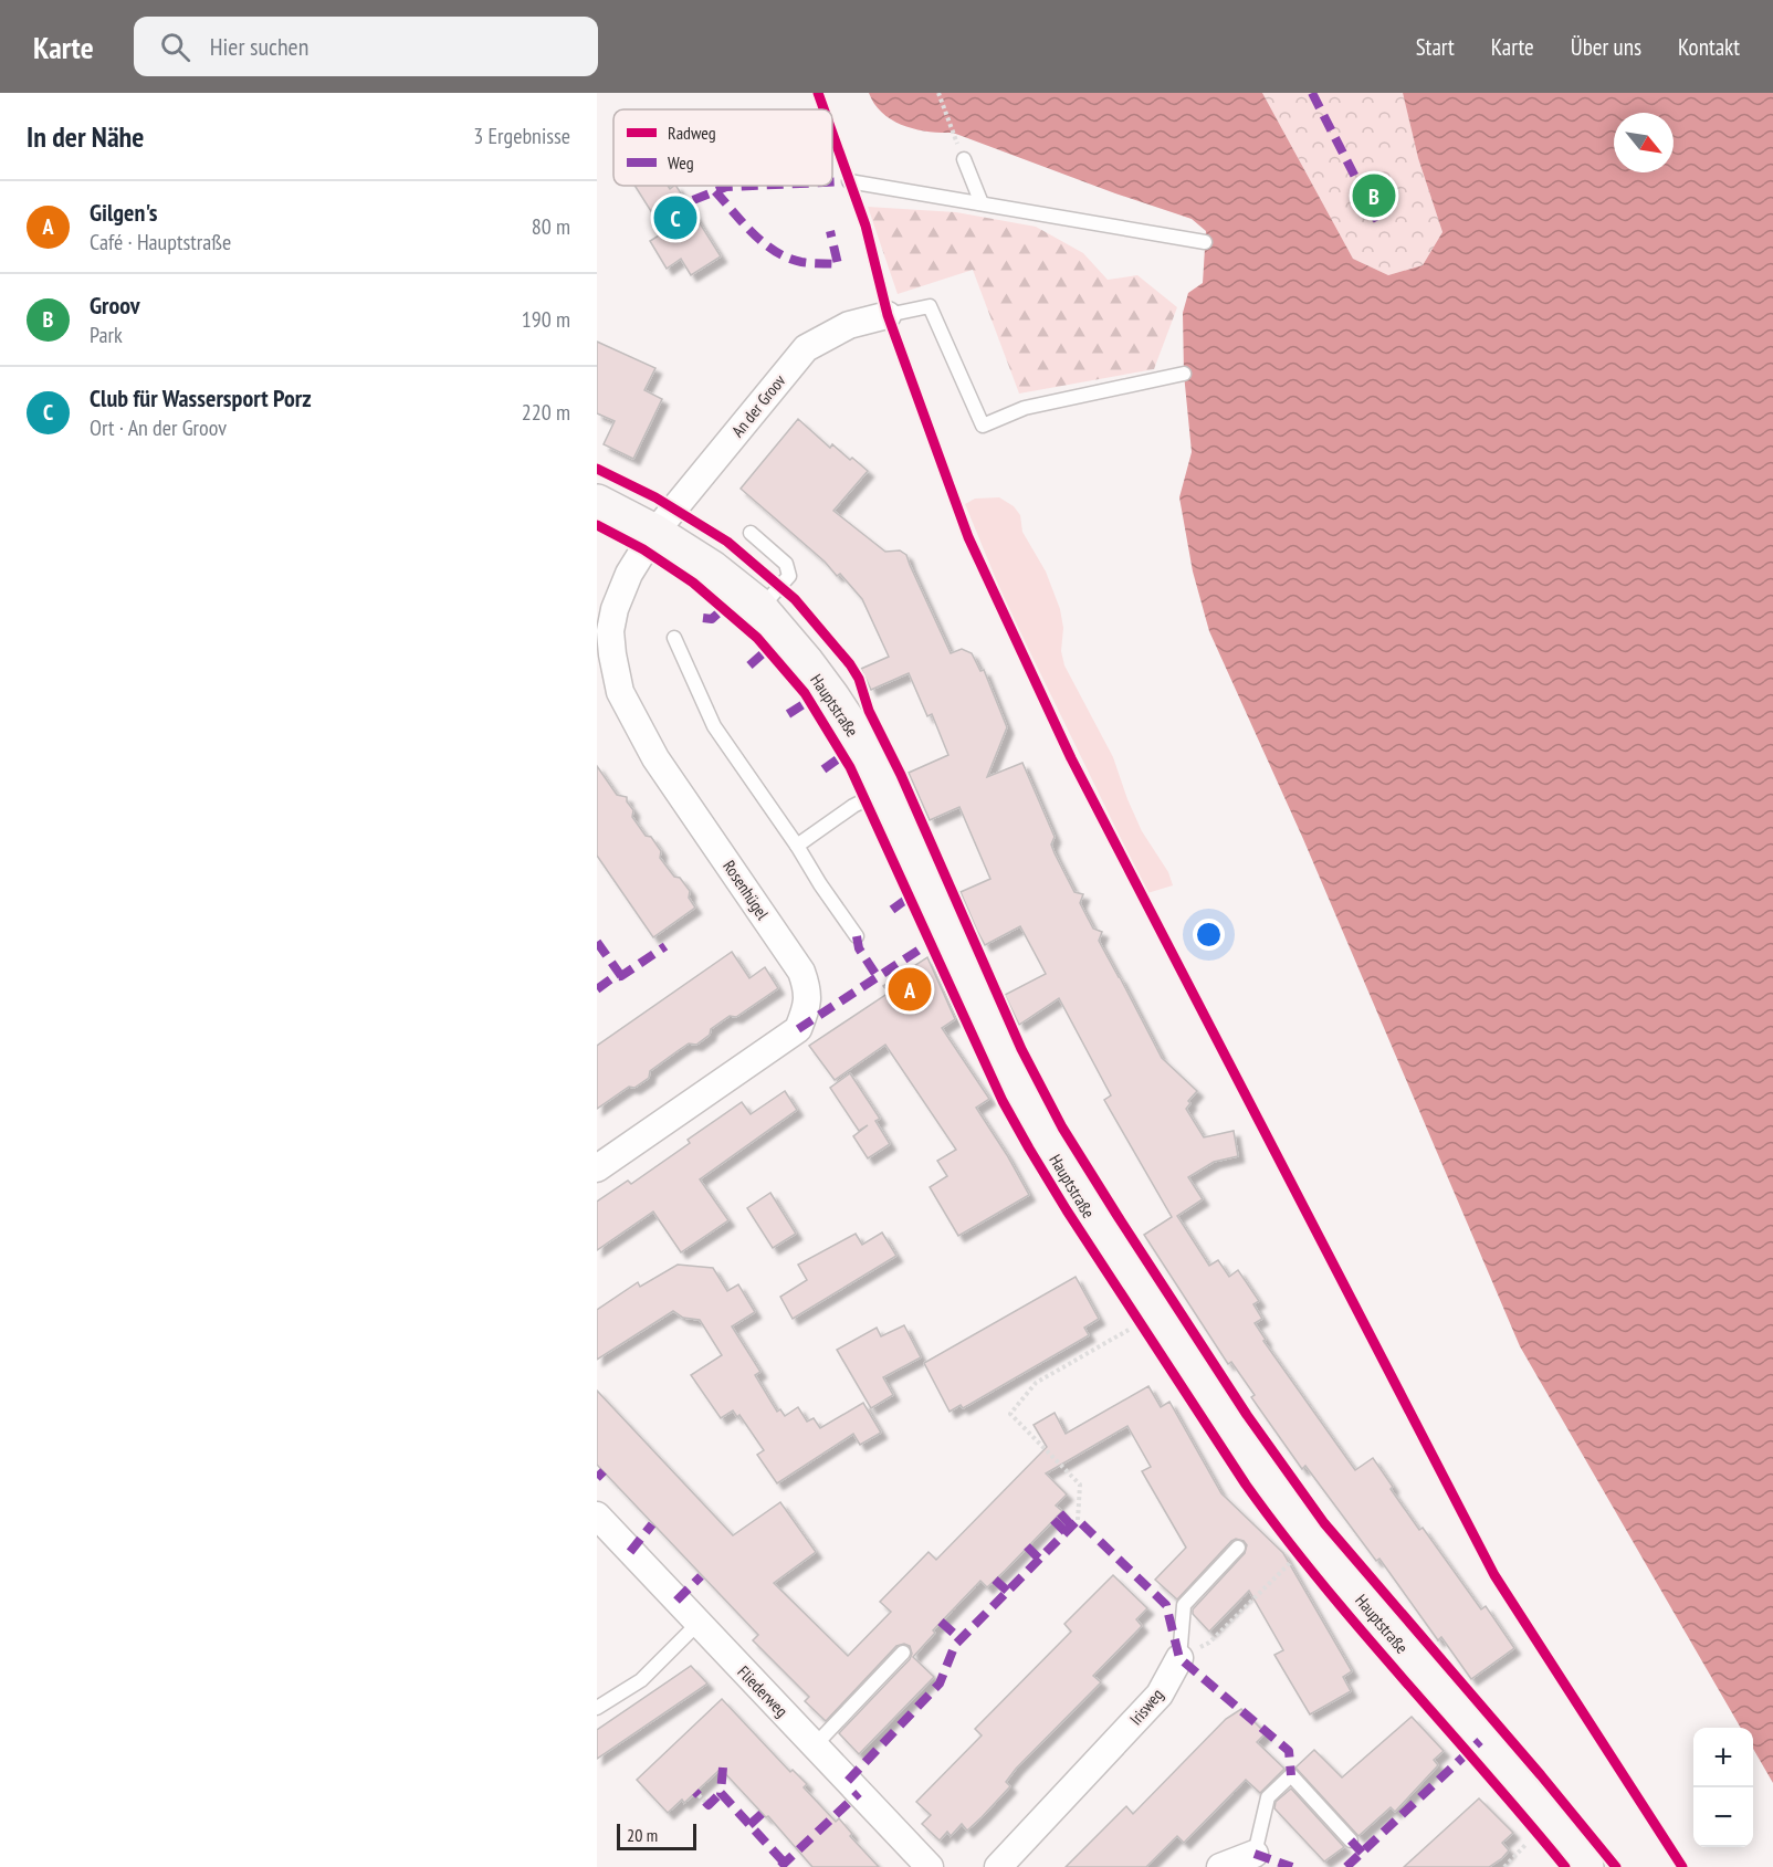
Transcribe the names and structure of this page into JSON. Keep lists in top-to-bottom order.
{
  "streets": {
    "main road": ["Hauptstraße"],
    "street": [
      "An der Groov",
      "Rosenhügel",
      "Fliederweg",
      "Irisweg"
    ]
  },
  "crossings": [
    ["An der Groov", "Hauptstraße"],
    ["An der Groov", "Rosenhügel"],
    ["Hauptstraße", "Rosenhügel"]
  ],
  "legend": ["Radweg", "Weg"],
  "scale_bar": "20 m",
  "north": "bottom right",
  "page": {
    "header": "Karte",
    "search": "Hier suchen",
    "nav": [
      "Start",
      "Karte",
      "Über uns",
      "Kontakt"
    ],
    "heading": ["In der Nähe", "3 Ergebnisse"],
    "pins": ["B", "C", "A"],
    "list": [
      {
        "mark": "A",
        "name": "Gilgen's",
        "note": "Café · Hauptstraße",
        "value": "80 m"
      },
      {
        "mark": "B",
        "name": "Groov",
        "note": "Park",
        "value": "190 m"
      },
      {
        "mark": "C",
        "name": "Club für Wassersport Porz",
        "note": "Ort · An der Groov",
        "value": "220 m"
      }
    ],
    "map_buttons": ["+", "−"],
    "scale": "20 m"
  }
}
